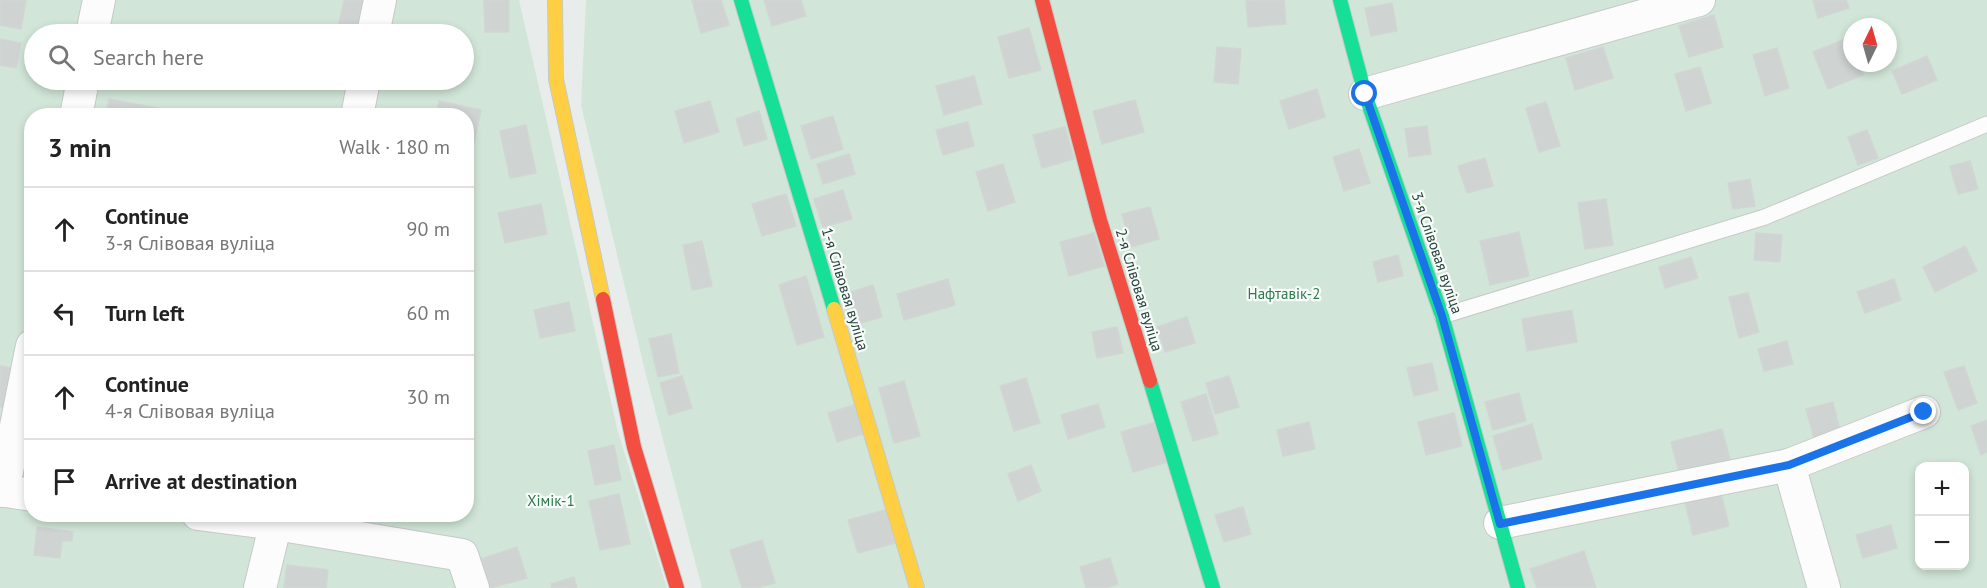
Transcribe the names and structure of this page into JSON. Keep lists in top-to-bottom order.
{
  "streets": {
    "street": ["3-я Слівовая вуліца", "1-я Слівовая вуліца", "2-я Слівовая вуліца"]
  },
  "parks": ["Нафтавік-2", "Хімік-1"],
  "north": "top",
  "page": {
    "search": "Search here",
    "heading": ["3 min", "Walk · 180 m"],
    "list": [
      ["Continue", "3-я Слівовая вуліца", "90 m"],
      ["Turn left", "60 m"],
      ["Continue", "4-я Слівовая вуліца", "30 m"],
      "Arrive at destination"
    ],
    "map_buttons": ["+", "−"]
  }
}
